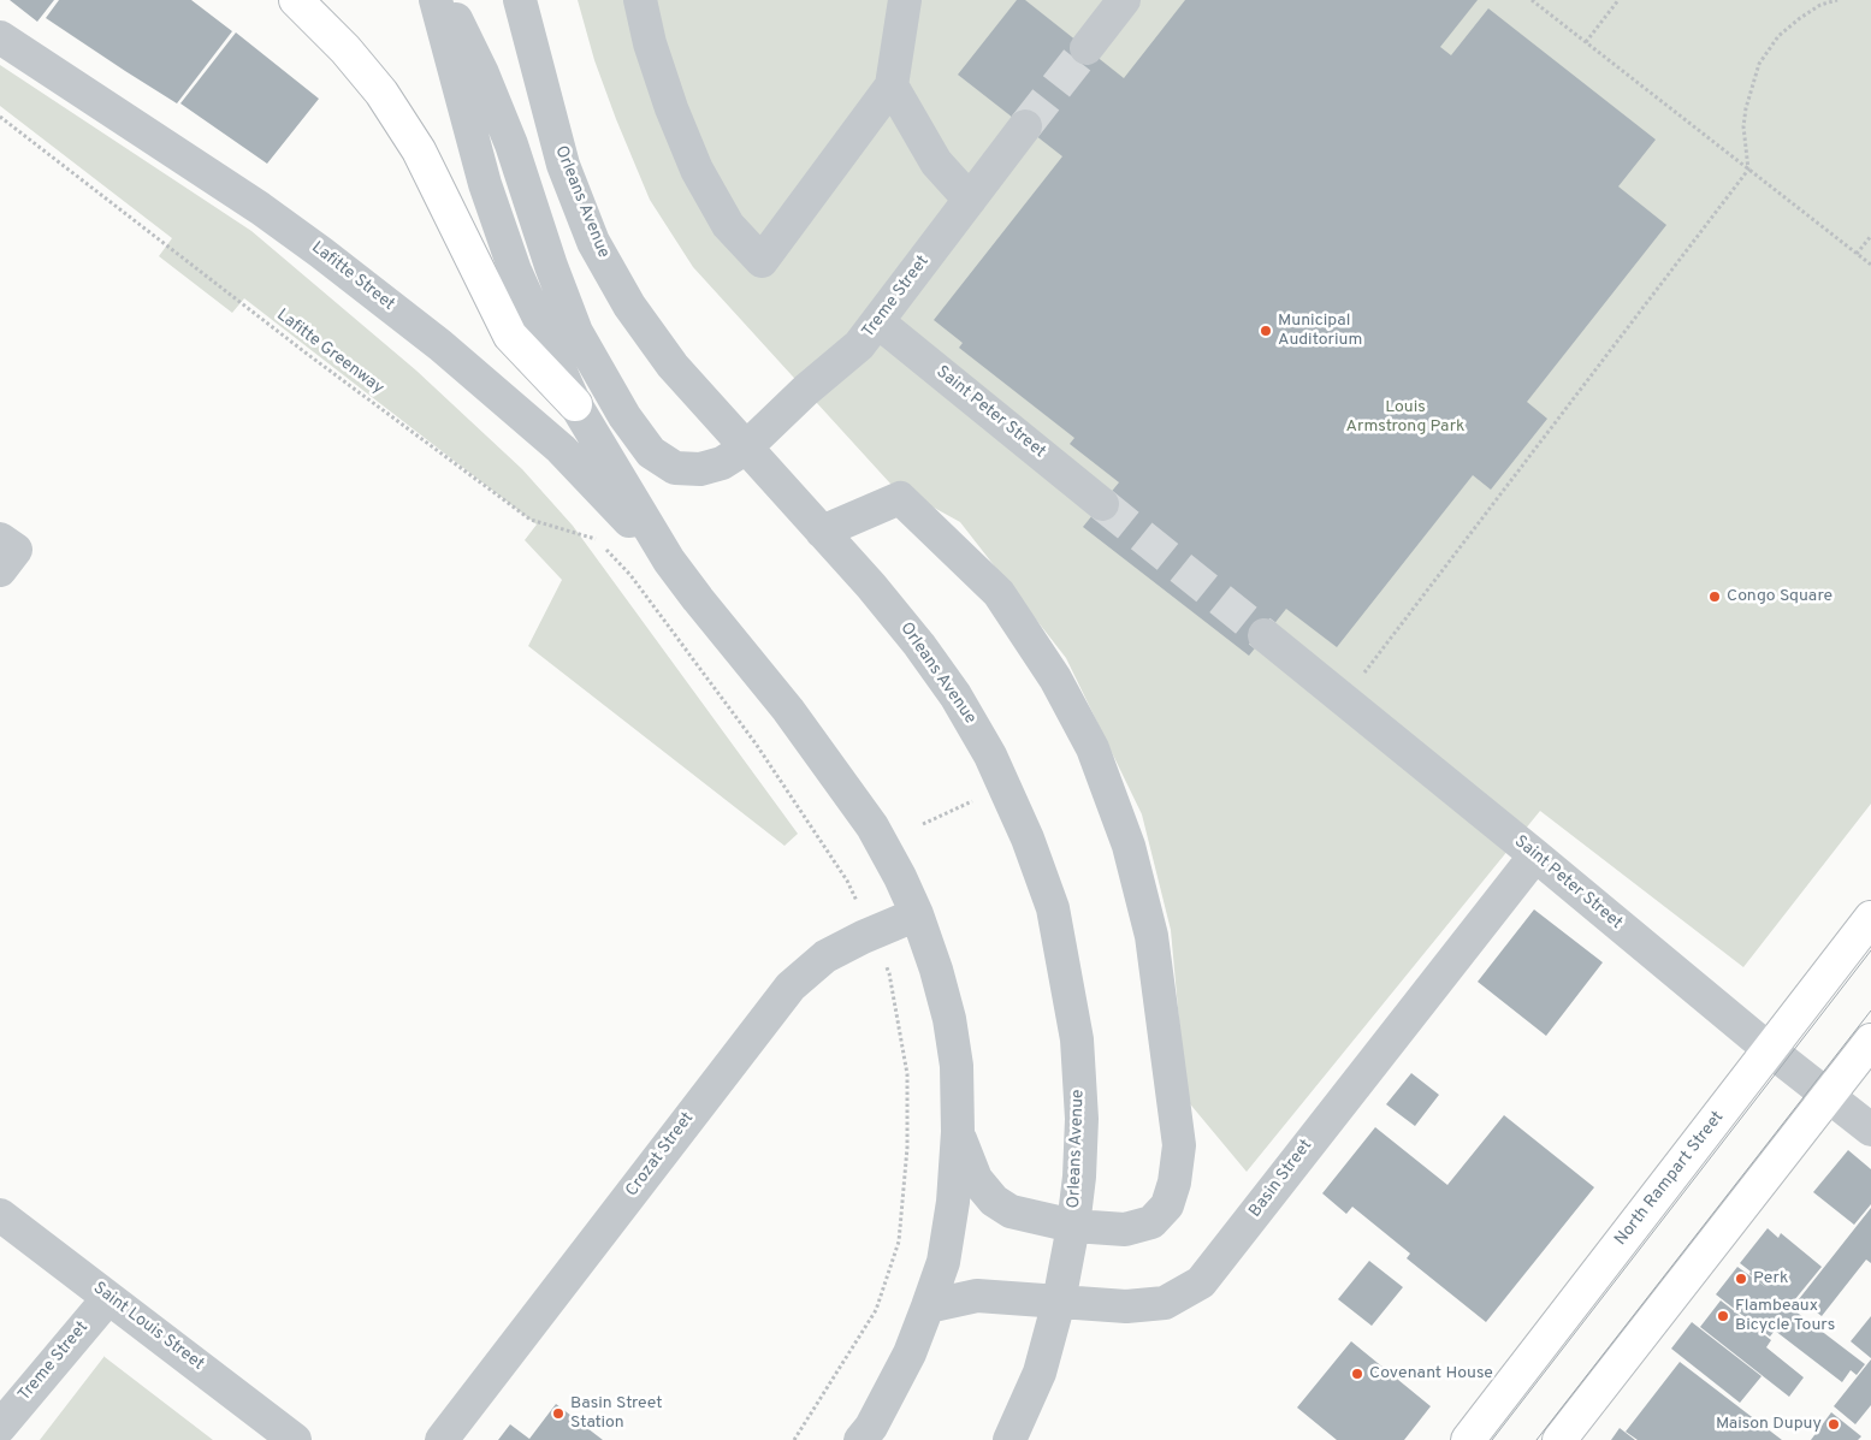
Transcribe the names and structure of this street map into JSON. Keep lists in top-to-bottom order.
{
  "streets": {
    "main road": ["North Rampart Street"],
    "street": [
      "Orleans Avenue",
      "Lafitte Street",
      "Treme Street",
      "Saint Peter Street",
      "Crozat Street",
      "Basin Street",
      "Saint Louis Street"
    ],
    "path": ["Lafitte Greenway"]
  },
  "crossings": [
    ["Orleans Avenue", "Treme Street"],
    ["Orleans Avenue", "Basin Street"],
    ["Treme Street", "Saint Peter Street"],
    ["Treme Street", "Saint Louis Street"],
    ["Saint Peter Street", "Basin Street"],
    ["Saint Peter Street", "North Rampart Street"]
  ],
  "parks": ["Louis Armstrong Park"],
  "places": [
    "Municipal Auditorium",
    "Congo Square",
    "Perk",
    "Flambeaux Bicycle Tours",
    "Covenant House",
    "Basin Street Station",
    "Maison Dupuy"
  ]
}
